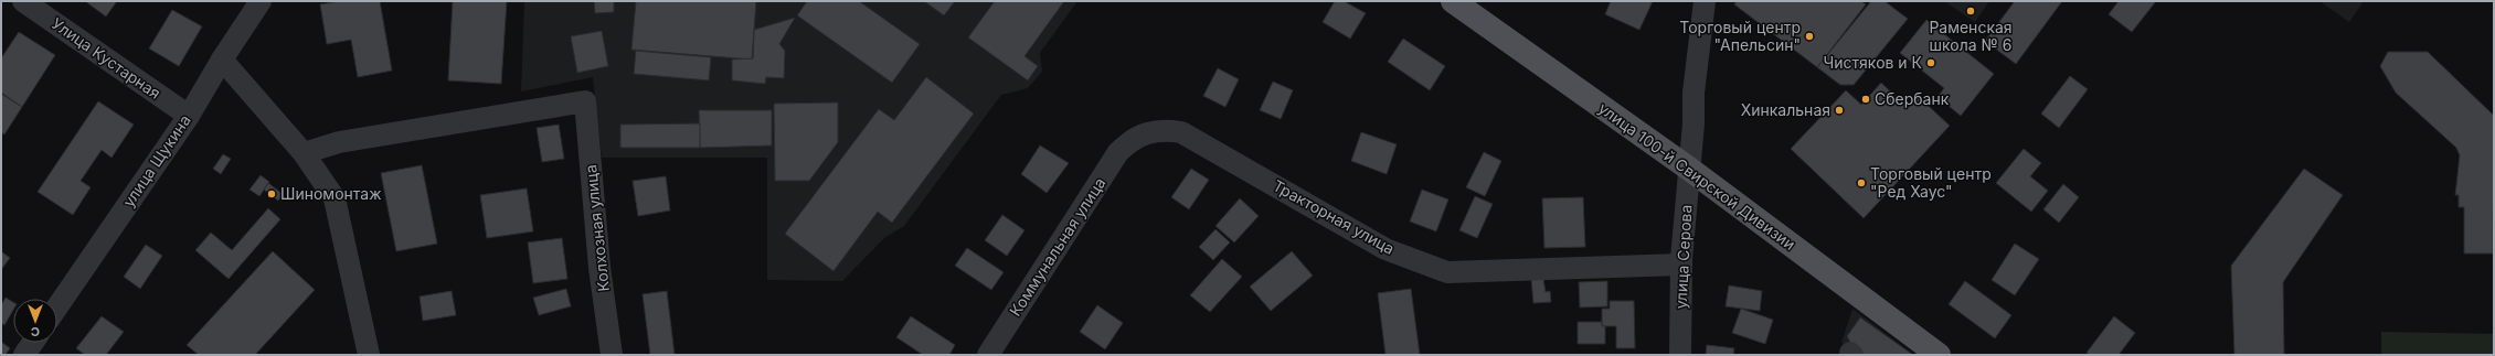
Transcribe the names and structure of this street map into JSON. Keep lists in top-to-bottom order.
{
  "streets": {
    "main road": ["улица 100-й Свирской Дивизии"],
    "street": [
      "Улица Кустарная",
      "улица Щукина",
      "Тракторная улица",
      "Колхозная улица",
      "Коммунальная улица",
      "улица Серова"
    ]
  },
  "crossings": [
    ["Улица Кустарная", "улица Щукина"],
    ["улица 100-й Свирской Дивизии", "улица Серова"],
    ["Тракторная улица", "Коммунальная улица"],
    ["Тракторная улица", "улица Серова"]
  ],
  "places": [
    "Раменская школа № 6",
    "Торговый центр \"Апельсин\"",
    "Чистяков и К",
    "Сбербанк",
    "Хинкальная",
    "Торговый центр \"Ред Хаус\"",
    "Шиномонтаж"
  ],
  "north": "bottom"
}
